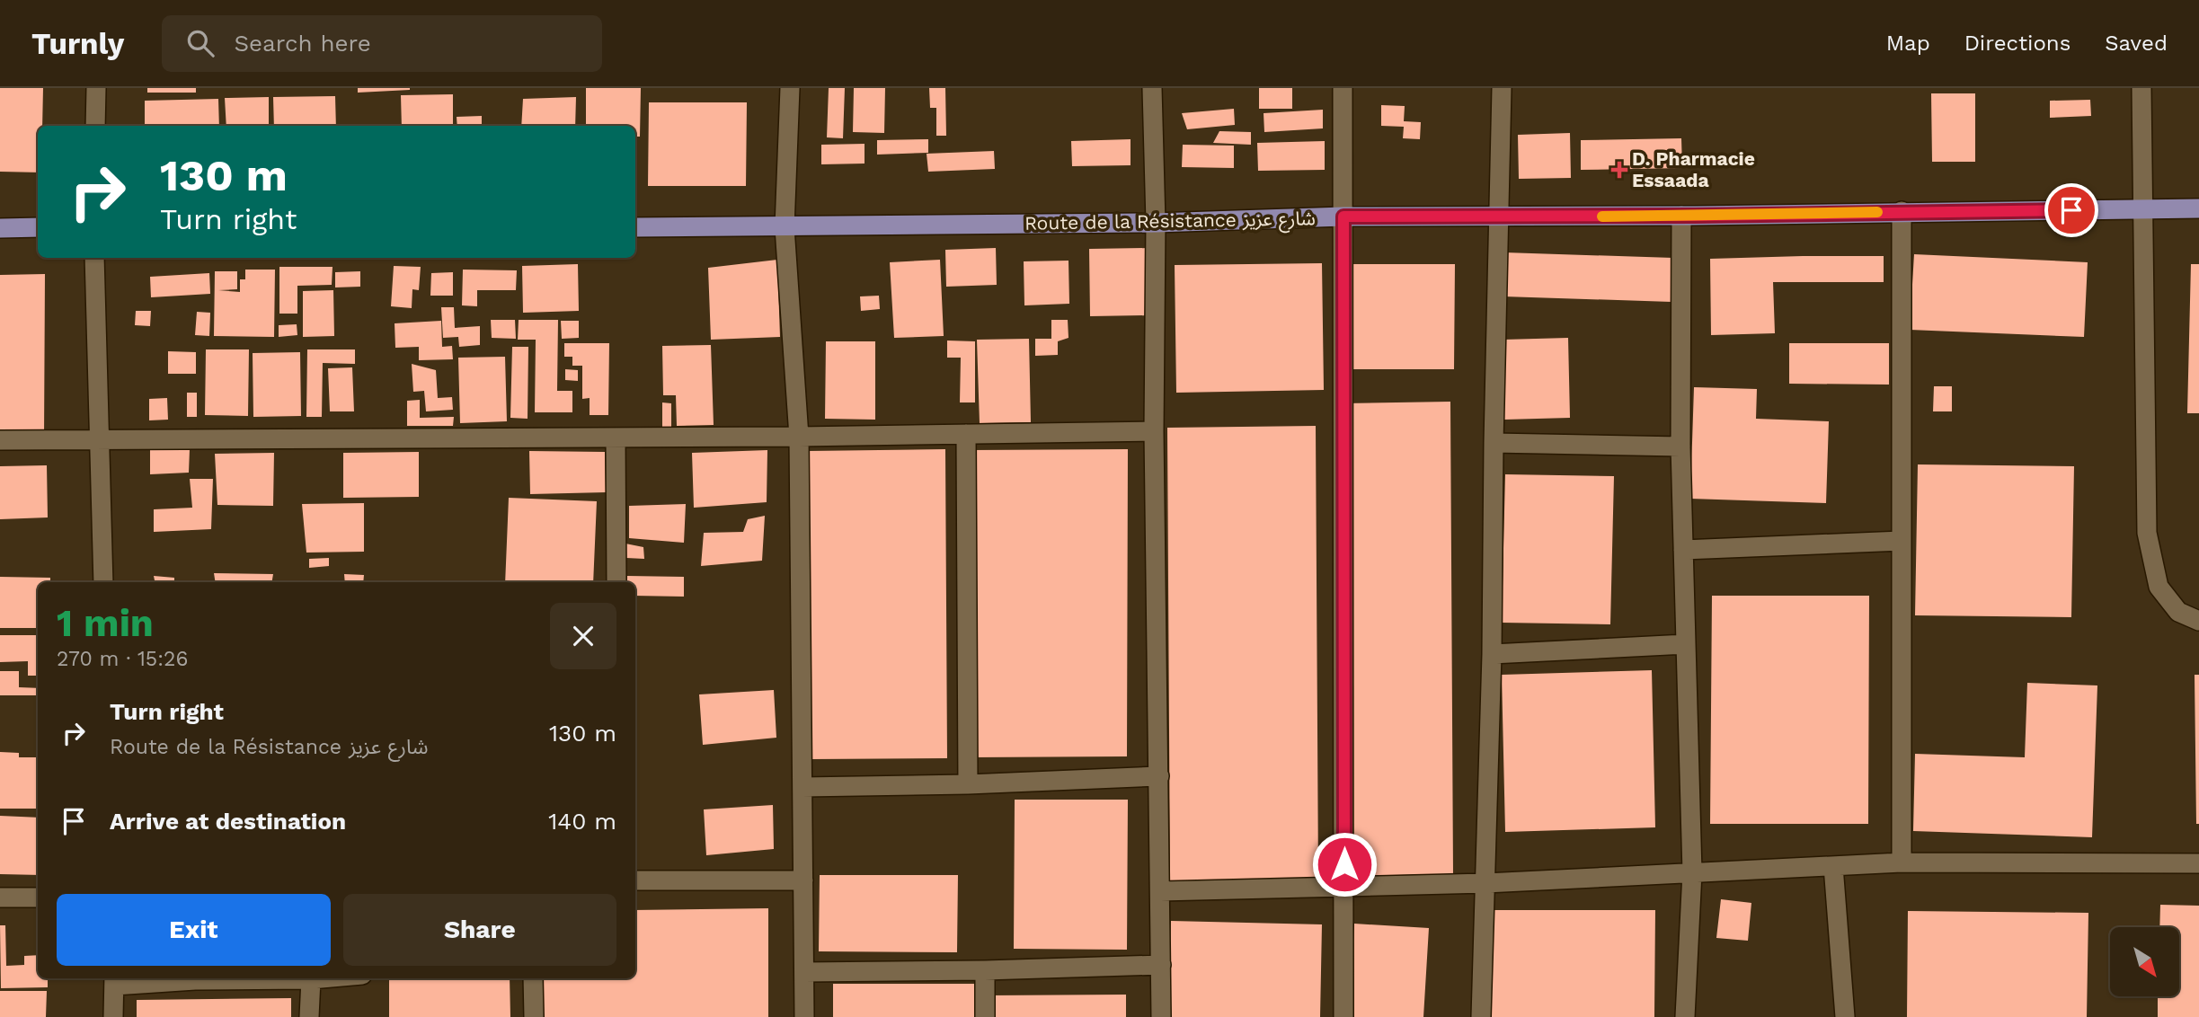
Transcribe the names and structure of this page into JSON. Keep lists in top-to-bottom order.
{
  "streets": {
    "main road": ["Route de la Résistance شارع عزيز"]
  },
  "places": {
    "health": ["D. Pharmacie Essaada"]
  },
  "north": "bottom right",
  "page": {
    "header": "Turnly",
    "search": "Search here",
    "nav": ["Map", "Directions", "Saved"],
    "turn": ["130 m", "Turn right"],
    "heading": ["1 min", "270 m · 15:26"],
    "list": [
      {
        "name": "Turn right",
        "note": "Route de la Résistance شارع عزيز",
        "value": "130 m"
      },
      {
        "name": "Arrive at destination",
        "value": "140 m"
      }
    ],
    "buttons": ["Exit", "Share"]
  }
}
